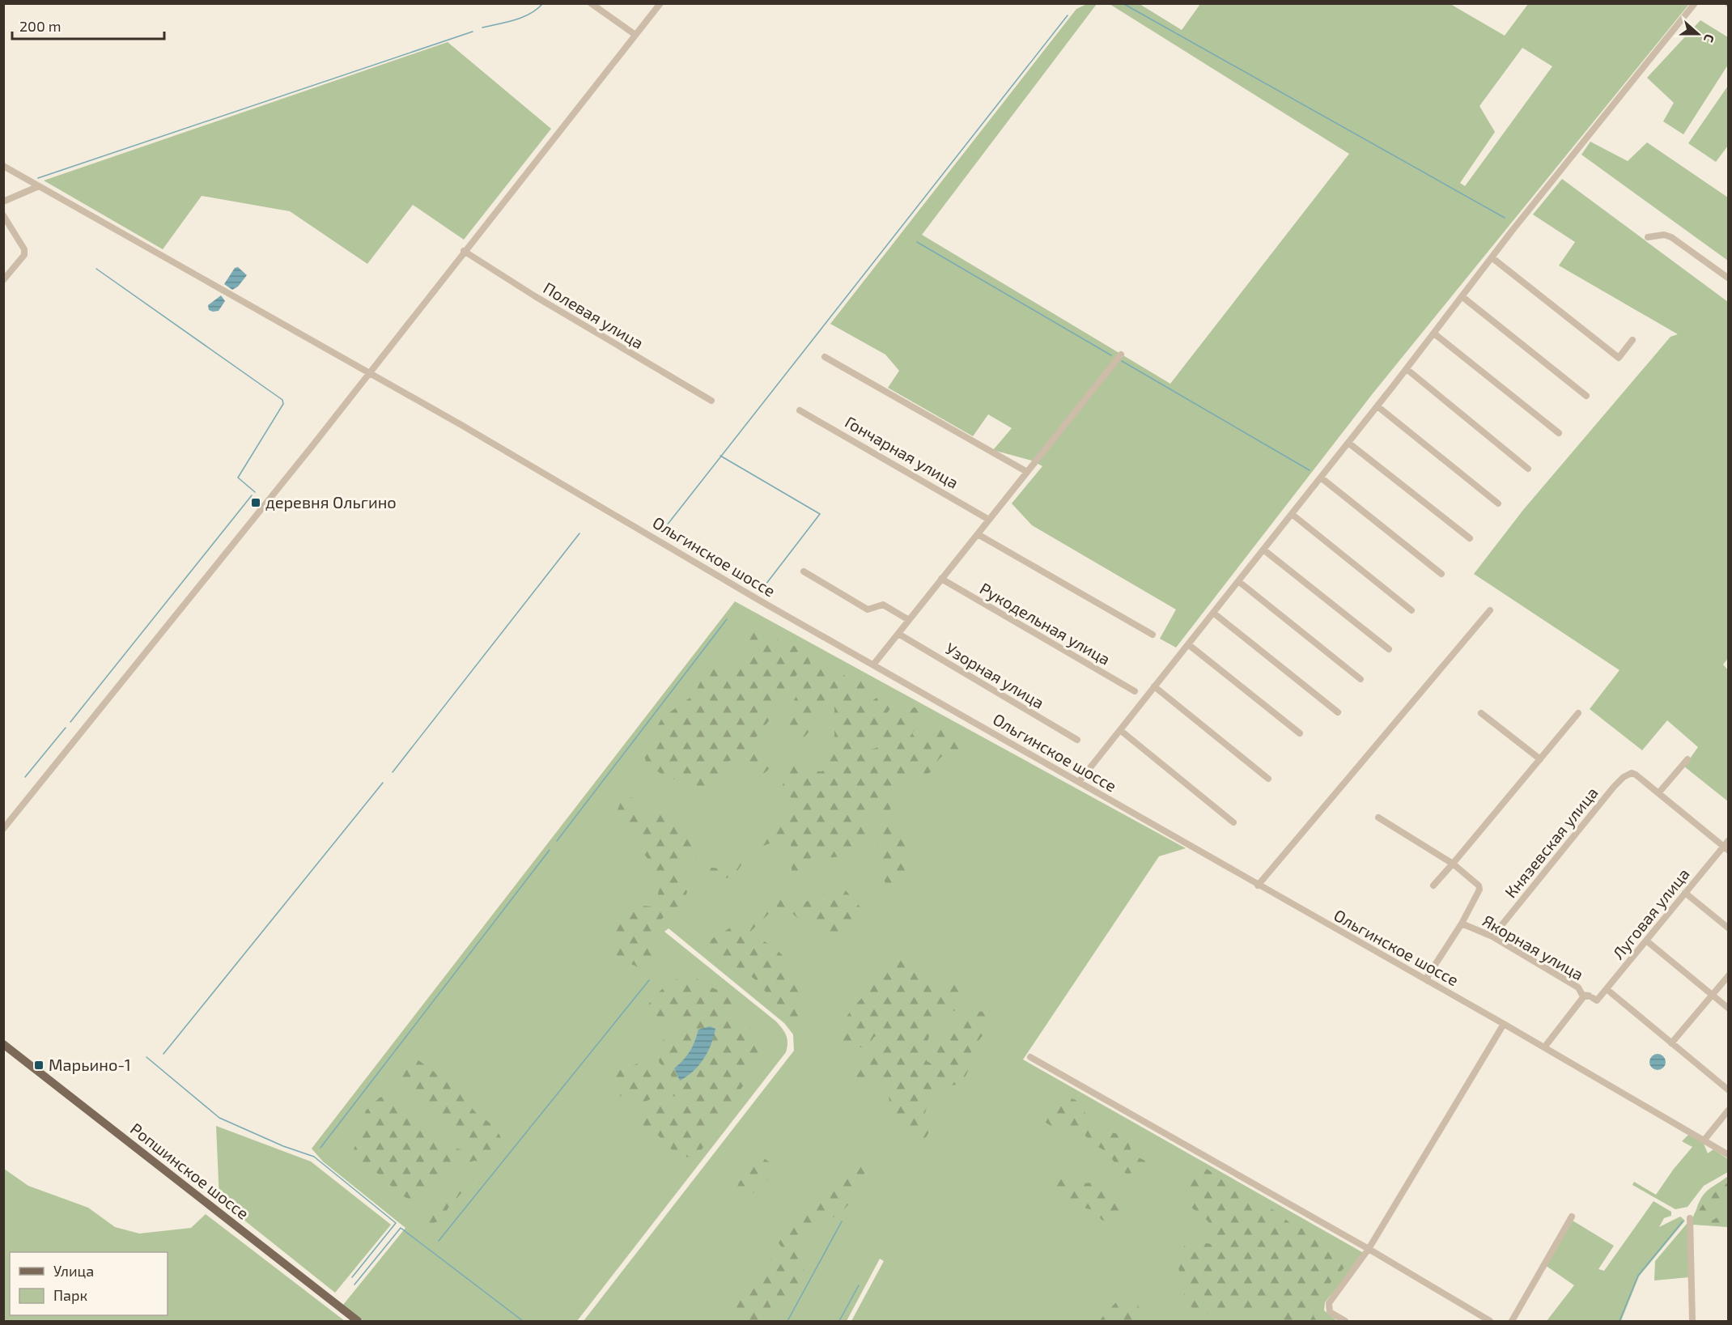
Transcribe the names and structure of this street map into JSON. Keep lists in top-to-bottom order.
{
  "streets": {
    "main road": ["Ропшинское шоссе"],
    "street": [
      "Полевая улица",
      "Гончарная улица",
      "Ольгинское шоссе",
      "Рукодельная улица",
      "Узорная улица",
      "Князевская улица",
      "Луговая улица",
      "Якорная улица"
    ]
  },
  "crossings": [
    ["Ольгинское шоссе", "Луговая улица"],
    ["Князевская улица", "Якорная улица"],
    ["Луговая улица", "Якорная улица"]
  ],
  "places": {
    "transit": ["деревня Ольгино", "Марьино-1"]
  },
  "legend": ["Улица", "Парк"],
  "scale_bar": "200 m",
  "north": "right"
}
